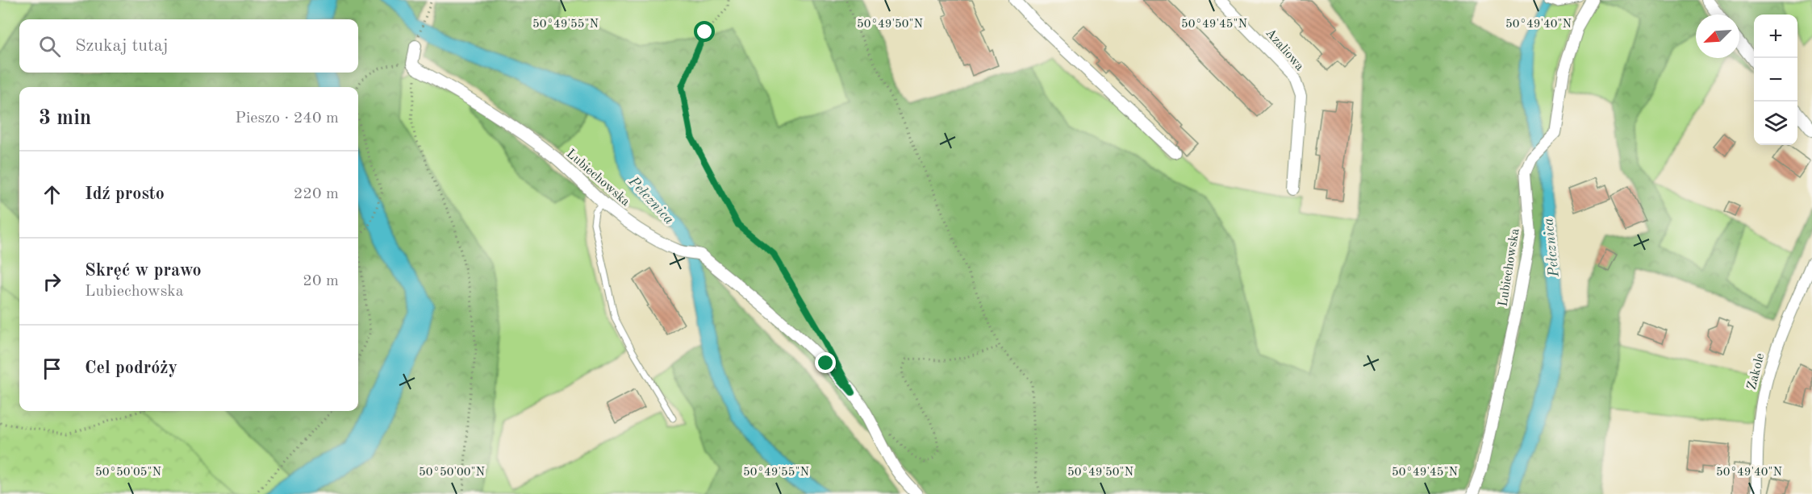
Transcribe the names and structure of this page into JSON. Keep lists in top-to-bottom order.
{
  "streets": {
    "street": ["Azaliowa", "Lubiechowska", "Zakole"]
  },
  "water": ["Pełcznica"],
  "north": "bottom left",
  "page": {
    "map_buttons": ["+", "−"],
    "search": "Szukaj tutaj",
    "heading": ["3 min", "Pieszo · 240 m"],
    "list": [
      ["Idź prosto", "220 m"],
      ["Skręć w prawo", "Lubiechowska", "20 m"],
      "Cel podróży"
    ]
  },
  "coordinates": [
    "50°49'40\"N",
    "50°49'55\"N",
    "50°49'50\"N",
    "50°49'45\"N",
    "50°50'05\"N",
    "50°50'00\"N"
  ]
}
